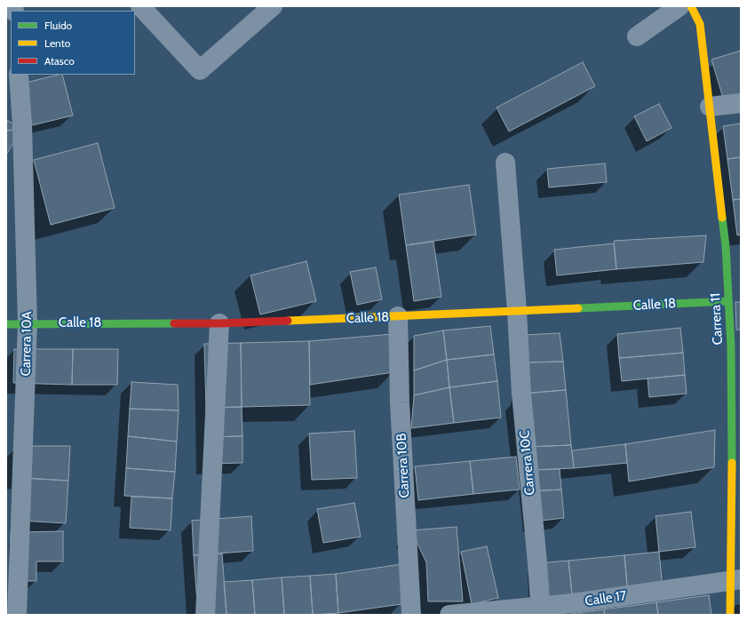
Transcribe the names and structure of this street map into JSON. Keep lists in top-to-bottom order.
{
  "streets": {
    "street": [
      "Calle 18",
      "Carrera 11",
      "Carrera 10A",
      "Carrera 10C",
      "Carrera 10B",
      "Calle 17"
    ]
  },
  "crossings": [
    ["Calle 18", "Carrera 11"],
    ["Calle 18", "Carrera 10A"],
    ["Calle 18", "Carrera 10C"],
    ["Calle 18", "Carrera 10B"],
    ["Carrera 11", "Calle 17"],
    ["Carrera 10C", "Calle 17"]
  ],
  "legend": ["Fluido", "Lento", "Atasco"]
}
